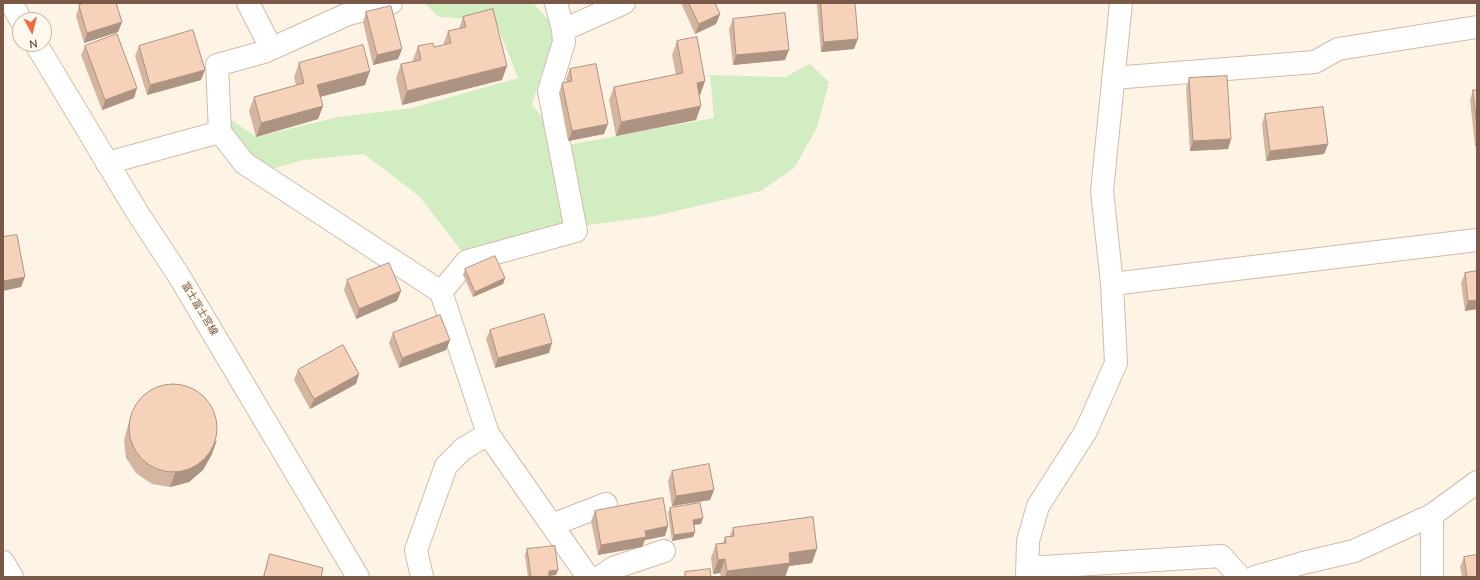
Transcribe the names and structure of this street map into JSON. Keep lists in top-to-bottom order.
{
  "streets": {
    "street": ["富士富士宮線"]
  },
  "north": "bottom"
}
